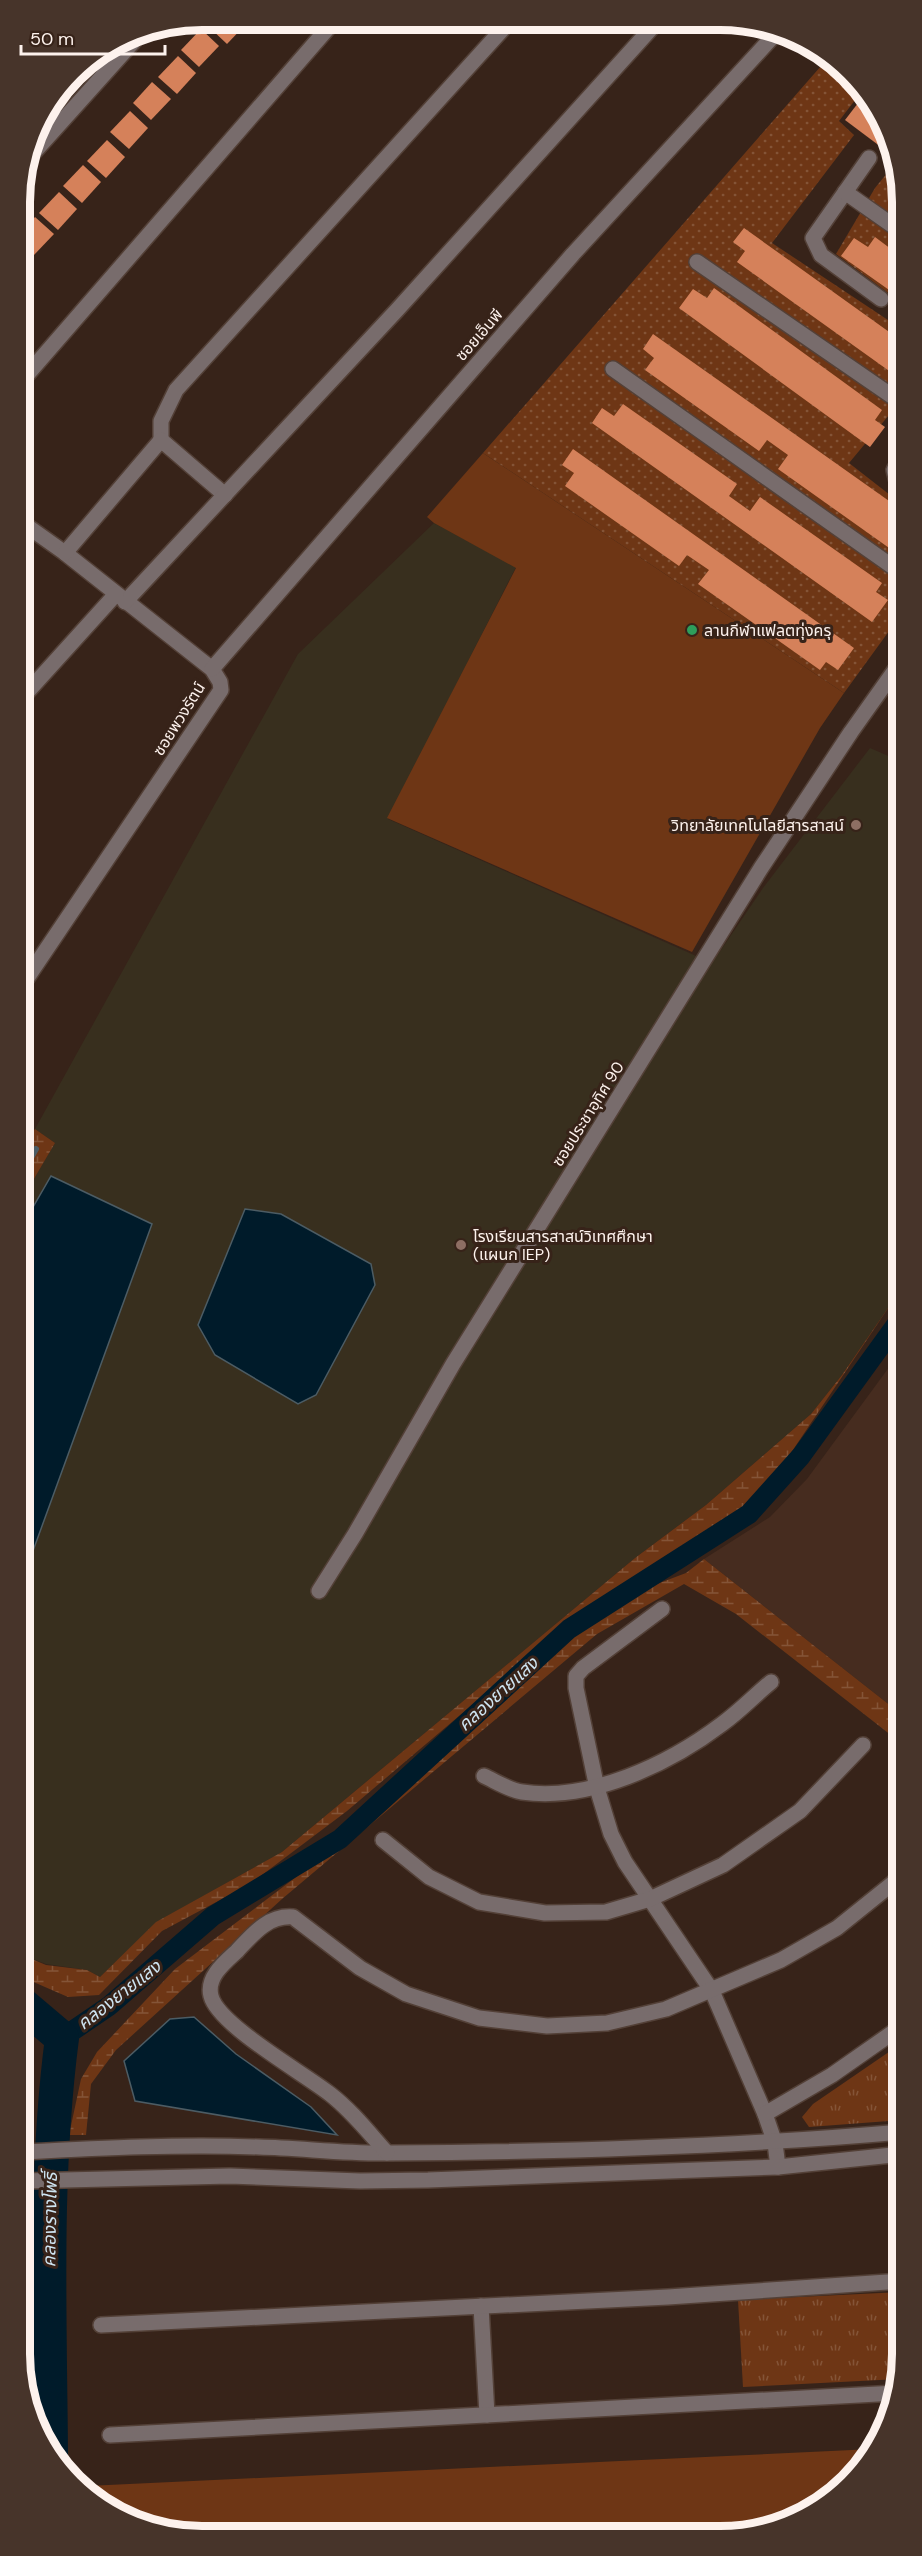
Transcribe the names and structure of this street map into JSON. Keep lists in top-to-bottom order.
{
  "streets": {
    "street": ["ซอยเอ็นพี", "ซอยพวงรัตน์", "ซอยประชาอุทิศ 90"]
  },
  "crossings": [
    ["ซอยเอ็นพี", "ซอยพวงรัตน์"]
  ],
  "water": ["คลองยายแสง", "คลองรางโพธิ์"],
  "places": ["ลานกีฬาแฟลตทุ่งครุ", "วิทยาลัยเทคโนโลยีสารสาสน์", "โรงเรียนสารสาสน์วิเทศศึกษา (แผนก IEP)"],
  "scale_bar": "50 m"
}
